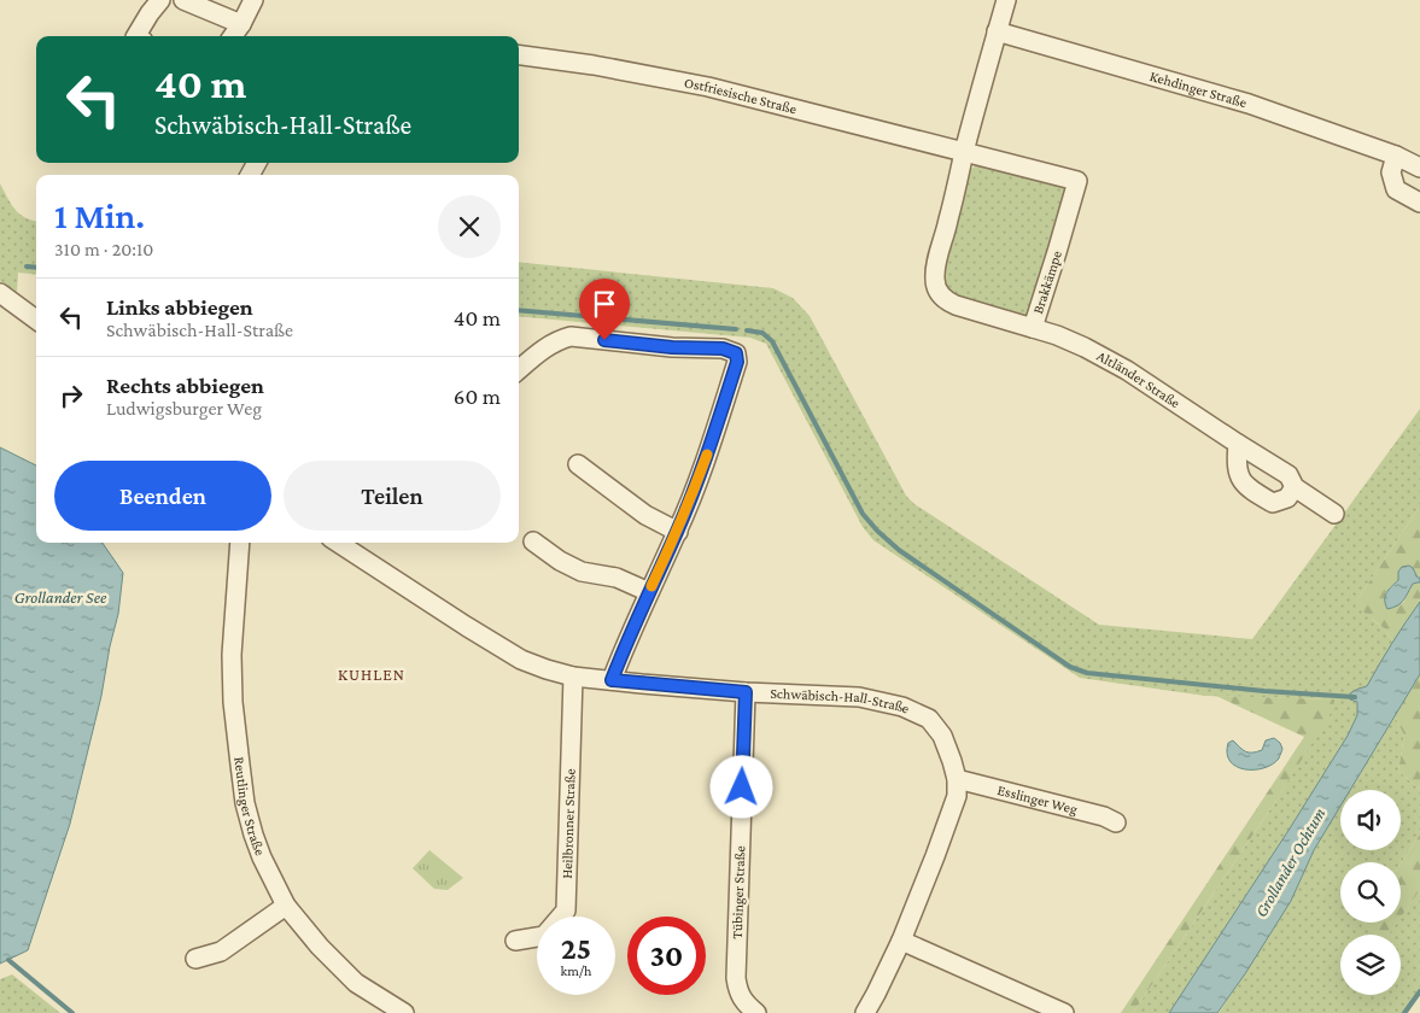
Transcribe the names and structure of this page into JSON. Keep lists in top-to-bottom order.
{
  "streets": {
    "street": [
      "Kehdinger Straße",
      "Ostfriesische Straße",
      "Brakkämpe",
      "Altländer Straße",
      "Schwäbisch-Hall-Straße",
      "Esslinger Weg",
      "Reutlinger Straße",
      "Heilbronner Straße",
      "Tübinger Straße"
    ]
  },
  "crossings": [
    ["Kehdinger Straße", "Brakkämpe"],
    ["Ostfriesische Straße", "Brakkämpe"],
    ["Brakkämpe", "Altländer Straße"],
    ["Schwäbisch-Hall-Straße", "Esslinger Weg"],
    ["Schwäbisch-Hall-Straße", "Heilbronner Straße"],
    ["Schwäbisch-Hall-Straße", "Tübinger Straße"]
  ],
  "districts": ["KUHLEN"],
  "water": ["Grollander See", "Grollander Ochtum"],
  "page": {
    "turn": ["40 m", "Schwäbisch-Hall-Straße"],
    "heading": ["1 Min.", "310 m · 20:10"],
    "list": [
      {
        "name": "Links abbiegen",
        "note": "Schwäbisch-Hall-Straße",
        "value": "40 m"
      },
      {
        "name": "Rechts abbiegen",
        "note": "Ludwigsburger Weg",
        "value": "60 m"
      }
    ],
    "buttons": ["Beenden", "Teilen"],
    "speed": "25 km/h",
    "limit": "30"
  }
}
